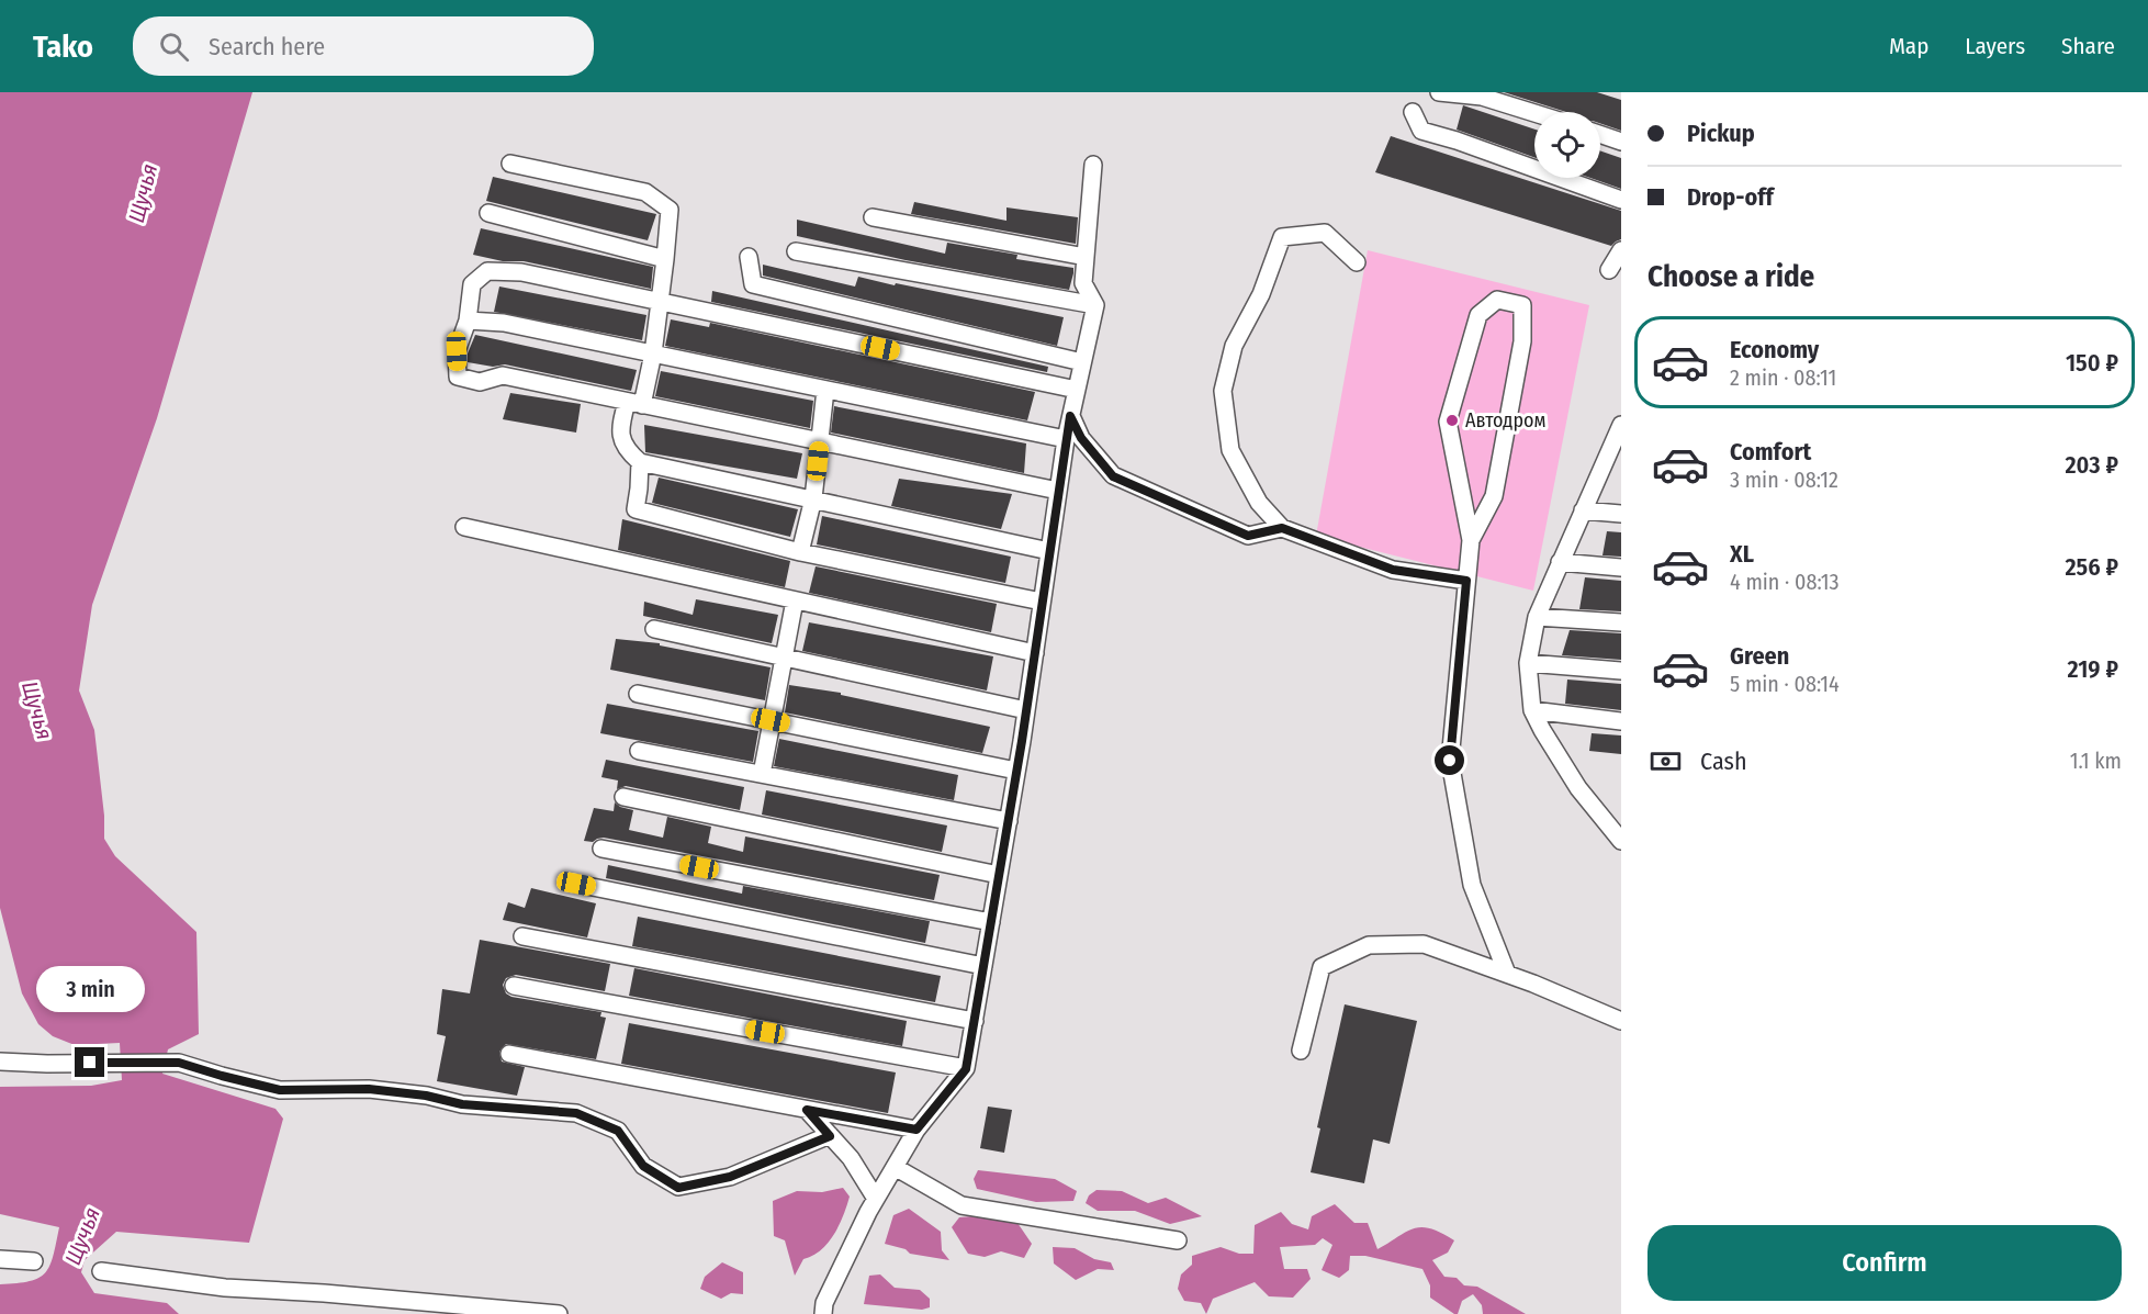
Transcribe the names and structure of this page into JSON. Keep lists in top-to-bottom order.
{
  "water": ["Щучья"],
  "places": ["Автодром"],
  "page": {
    "header": "Tako",
    "search": "Search here",
    "nav": ["Map", "Layers", "Share"],
    "banner": ["Pickup", "Drop-off"],
    "heading": "Choose a ride",
    "list": [
      {
        "name": "Economy",
        "note": "2 min · 08:11",
        "value": "150 ₽"
      },
      {
        "name": "Comfort",
        "note": "3 min · 08:12",
        "value": "203 ₽"
      },
      {
        "name": "XL",
        "note": "4 min · 08:13",
        "value": "256 ₽"
      },
      {
        "name": "Green",
        "note": "5 min · 08:14",
        "value": "219 ₽"
      }
    ],
    "pay": ["Cash", "1.1 km"],
    "bubble": "3 min",
    "buttons": "Confirm"
  }
}
